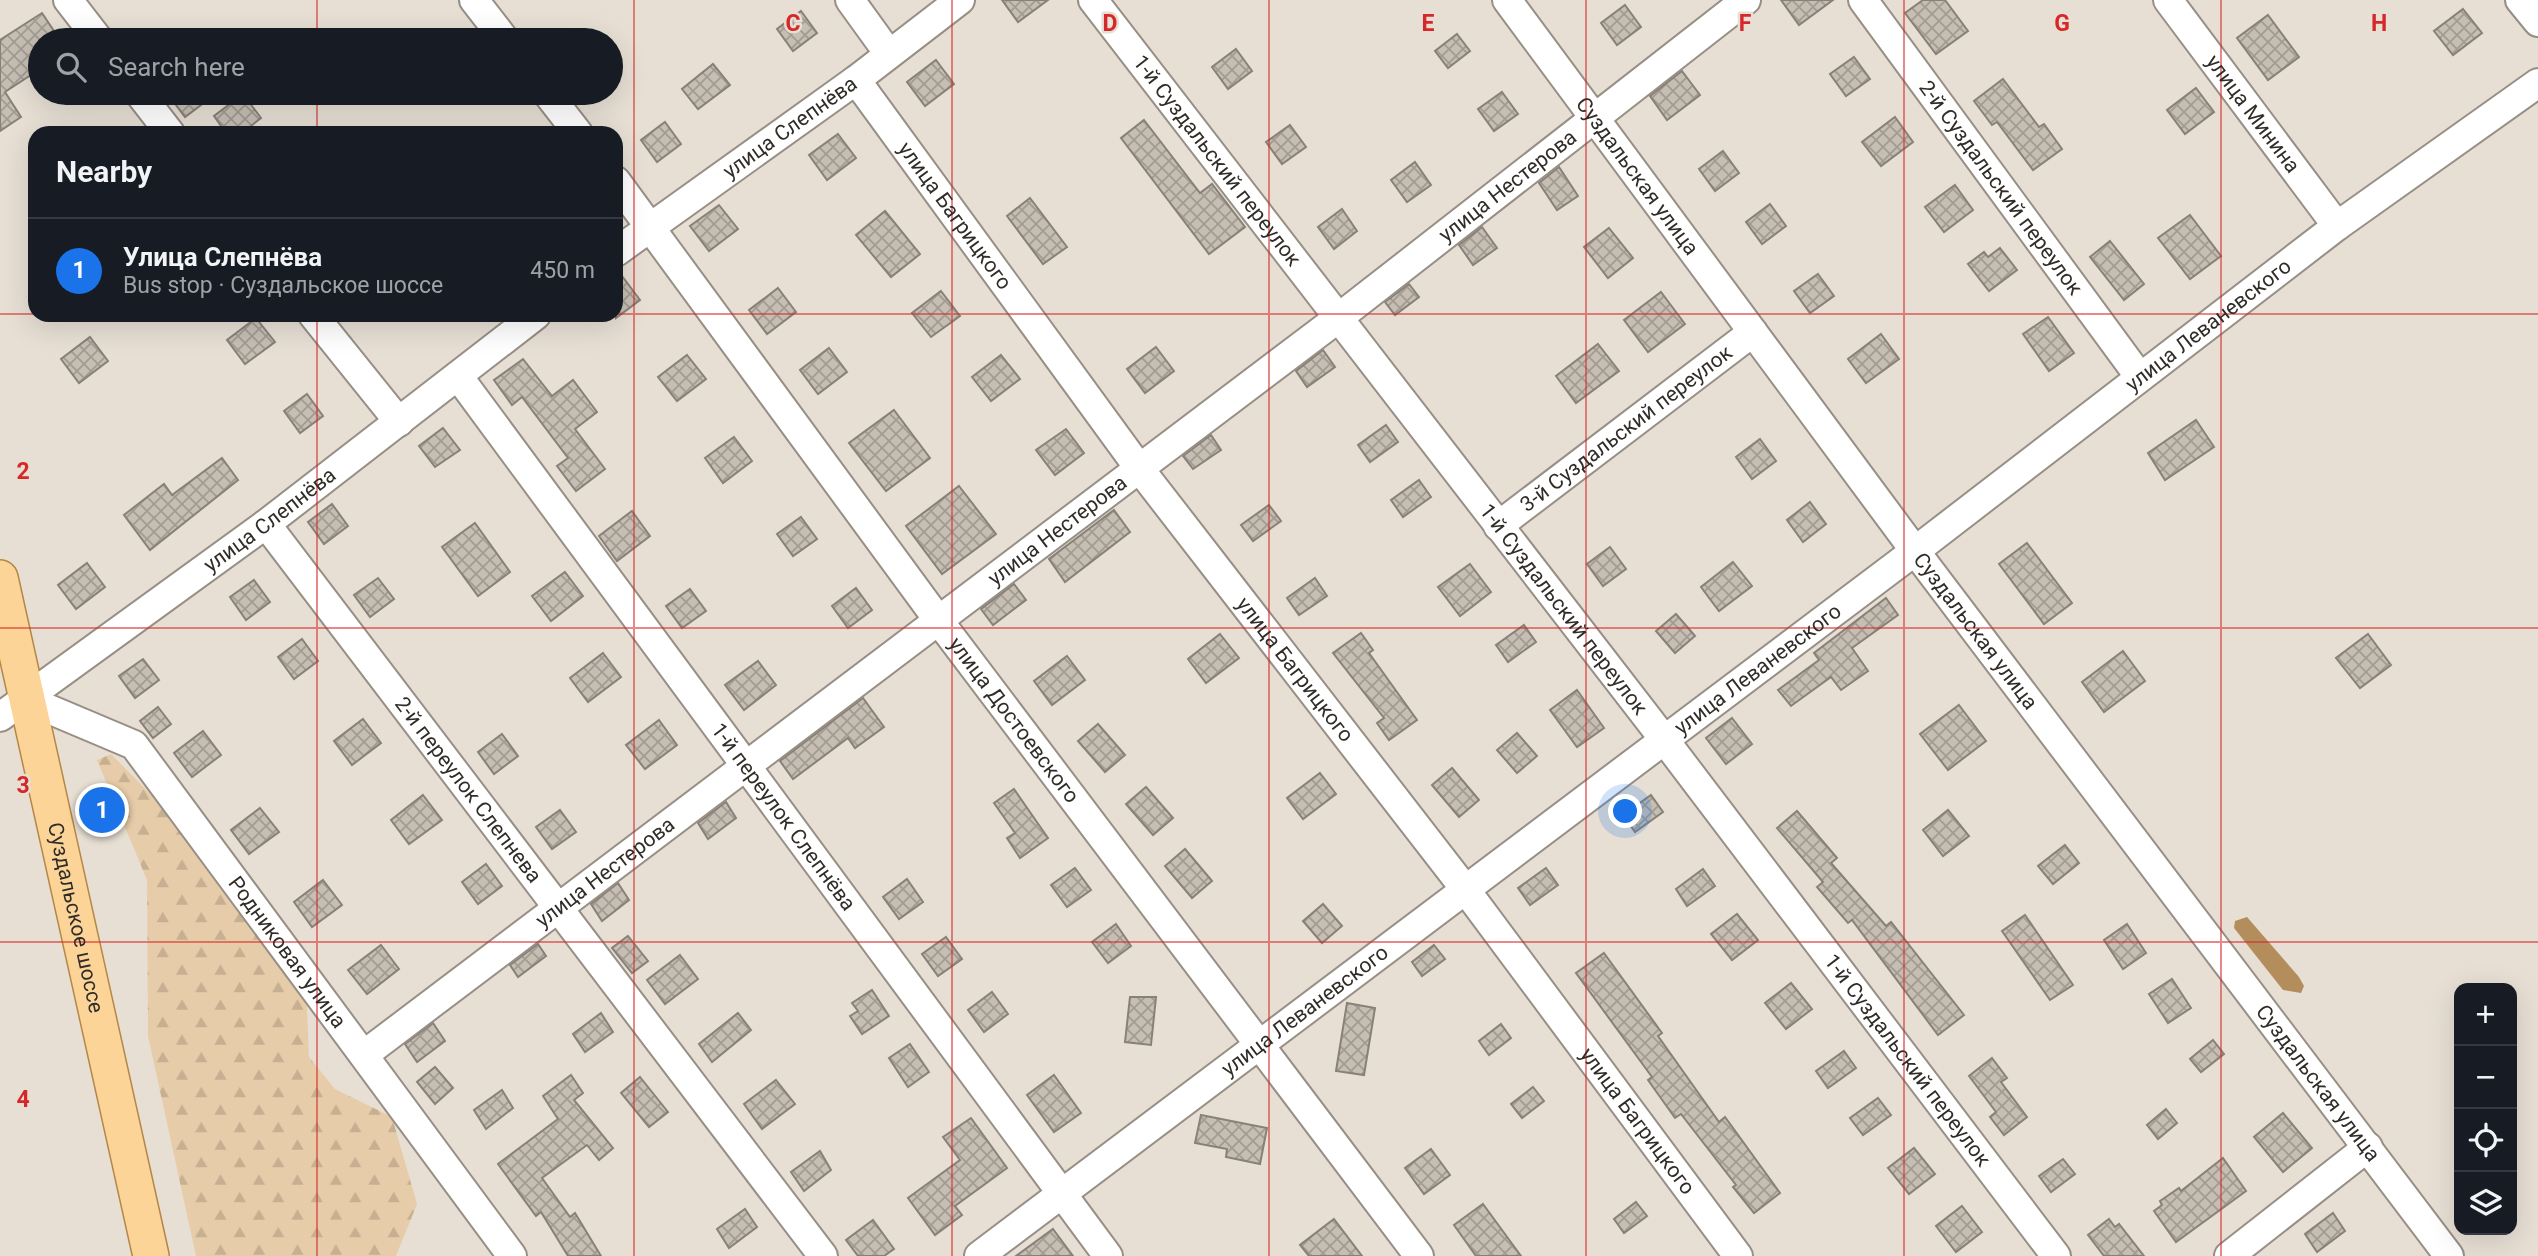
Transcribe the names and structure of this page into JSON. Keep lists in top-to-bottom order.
{
  "streets": {
    "main road": ["Суздальское шоссе"],
    "street": [
      "улица Минина",
      "улица Слепнёва",
      "1-й Суздальский переулок",
      "Суздальская улица",
      "улица Нестерова",
      "2-й Суздальский переулок",
      "улица Багрицкого",
      "улица Леваневского",
      "3-й Суздальский переулок",
      "улица Достоевского",
      "2-й переулок Слепнева",
      "1-й переулок Слепнёва",
      "Родниковая улица"
    ]
  },
  "crossings": [
    ["улица Минина", "улица Леваневского"],
    ["улица Слепнёва", "улица Багрицкого"],
    ["улица Слепнёва", "улица Достоевского"],
    ["улица Слепнёва", "2-й переулок Слепнева"],
    ["улица Слепнёва", "1-й переулок Слепнёва"],
    ["улица Слепнёва", "Суздальское шоссе"],
    ["улица Слепнёва", "Родниковая улица"],
    ["1-й Суздальский переулок", "улица Нестерова"],
    ["1-й Суздальский переулок", "улица Леваневского"],
    ["1-й Суздальский переулок", "3-й Суздальский переулок"],
    ["Суздальская улица", "улица Нестерова"],
    ["Суздальская улица", "улица Леваневского"],
    ["Суздальская улица", "3-й Суздальский переулок"],
    ["улица Нестерова", "улица Багрицкого"],
    ["улица Нестерова", "улица Достоевского"],
    ["улица Нестерова", "2-й переулок Слепнева"],
    ["улица Нестерова", "1-й переулок Слепнёва"],
    ["улица Нестерова", "Родниковая улица"],
    ["2-й Суздальский переулок", "улица Леваневского"],
    ["улица Багрицкого", "улица Леваневского"],
    ["улица Леваневского", "улица Достоевского"],
    ["улица Леваневского", "1-й переулок Слепнёва"],
    ["Суздальское шоссе", "Родниковая улица"]
  ],
  "page": {
    "search": "Search here",
    "heading": "Nearby",
    "list": [
      {
        "mark": "1",
        "name": "Улица Слепнёва",
        "note": "Bus stop · Суздальское шоссе",
        "value": "450 m"
      }
    ],
    "pins": "1",
    "map_buttons": ["+", "−"]
  },
  "grid": {
    "columns": [
      "C",
      "D",
      "E",
      "F",
      "G",
      "H"
    ],
    "rows": ["2", "3", "4"]
  }
}
